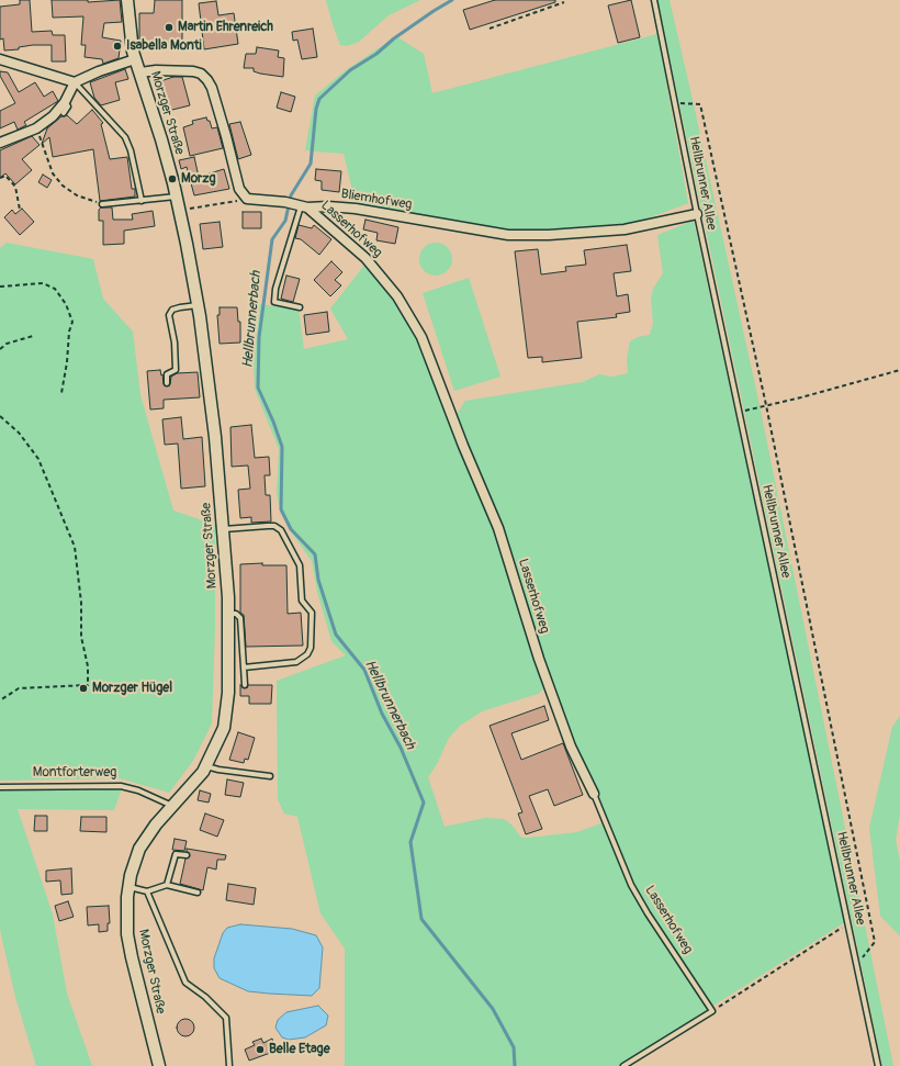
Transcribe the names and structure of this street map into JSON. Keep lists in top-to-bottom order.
{
  "streets": {
    "street": ["Morzger Straße", "Bliemhofweg", "Lasserhofweg"],
    "lane": ["Hellbrunner Allee", "Montforterweg"]
  },
  "crossings": [
    ["Morzger Straße", "Montforterweg"],
    ["Hellbrunner Allee", "Bliemhofweg"],
    ["Bliemhofweg", "Lasserhofweg"]
  ],
  "water": ["Hellbrunnerbach"],
  "places": [
    "Martin Ehrenreich",
    "Isabella Monti",
    "Morzg",
    "Morzger Hügel",
    "Belle Etage"
  ]
}
